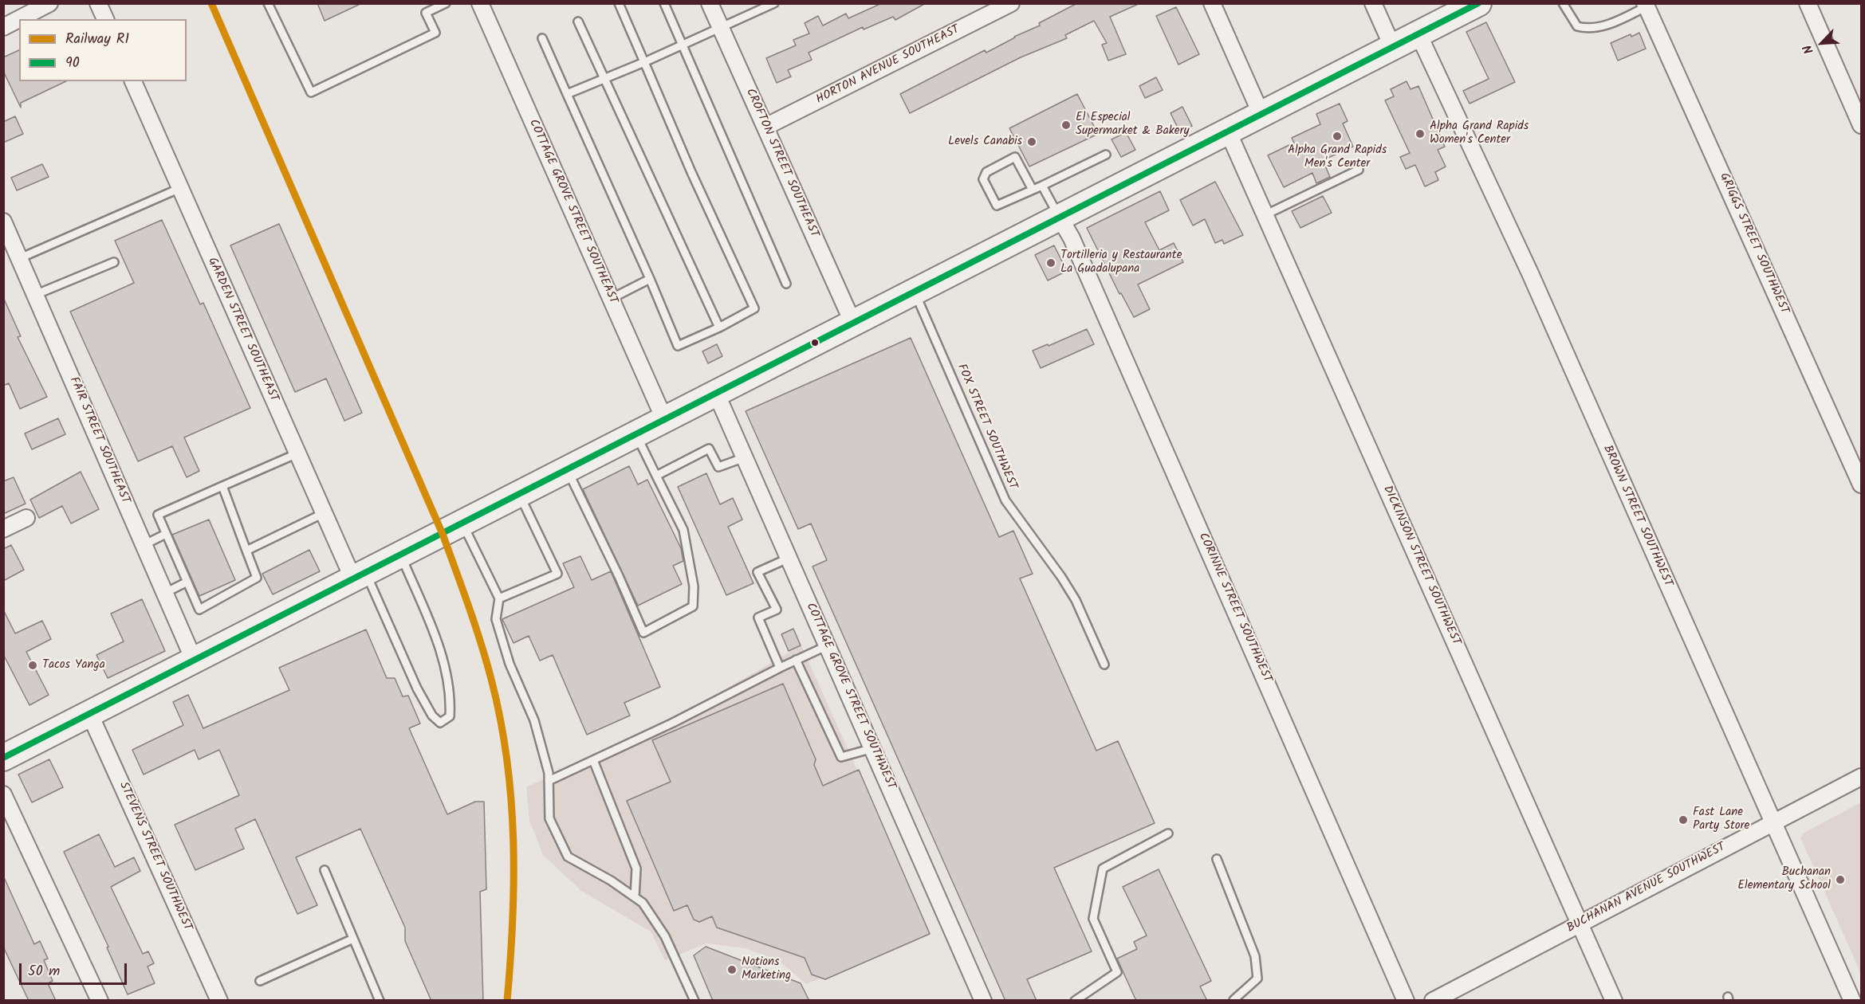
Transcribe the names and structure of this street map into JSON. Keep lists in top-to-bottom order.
{
  "streets": {
    "street": [
      "HORTON AVENUE SOUTHEAST",
      "CROFTON STREET SOUTHEAST",
      "COTTAGE GROVE STREET SOUTHEAST",
      "GRIGGS STREET SOUTHWEST",
      "GARDEN STREET SOUTHEAST",
      "FAIR STREET SOUTHEAST",
      "BROWN STREET SOUTHWEST",
      "DICKINSON STREET SOUTHWEST",
      "CORINNE STREET SOUTHWEST",
      "COTTAGE GROVE STREET SOUTHWEST",
      "STEVENS STREET SOUTHWEST",
      "BUCHANAN AVENUE SOUTHWEST"
    ],
    "lane": ["FOX STREET SOUTHWEST"]
  },
  "crossings": [
    ["HORTON AVENUE SOUTHEAST", "CROFTON STREET SOUTHEAST"],
    ["BROWN STREET SOUTHWEST", "BUCHANAN AVENUE SOUTHWEST"],
    ["DICKINSON STREET SOUTHWEST", "BUCHANAN AVENUE SOUTHWEST"]
  ],
  "places": [
    "El Especial Supermarket & Bakery",
    "Alpha Grand Rapids Women's Center",
    "Alpha Grand Rapids Men's Center",
    "Levels Canabis",
    "Tortilleria y Restaurante La Guadalupana",
    "Tacos Yanga",
    "Fast Lane Party Store",
    "Buchanan Elementary School",
    "Notions Marketing"
  ],
  "lines": ["rail line R1", "transit line 90"],
  "legend": ["Railway R1", "90"],
  "scale_bar": "50 m",
  "north": "bottom left"
}
